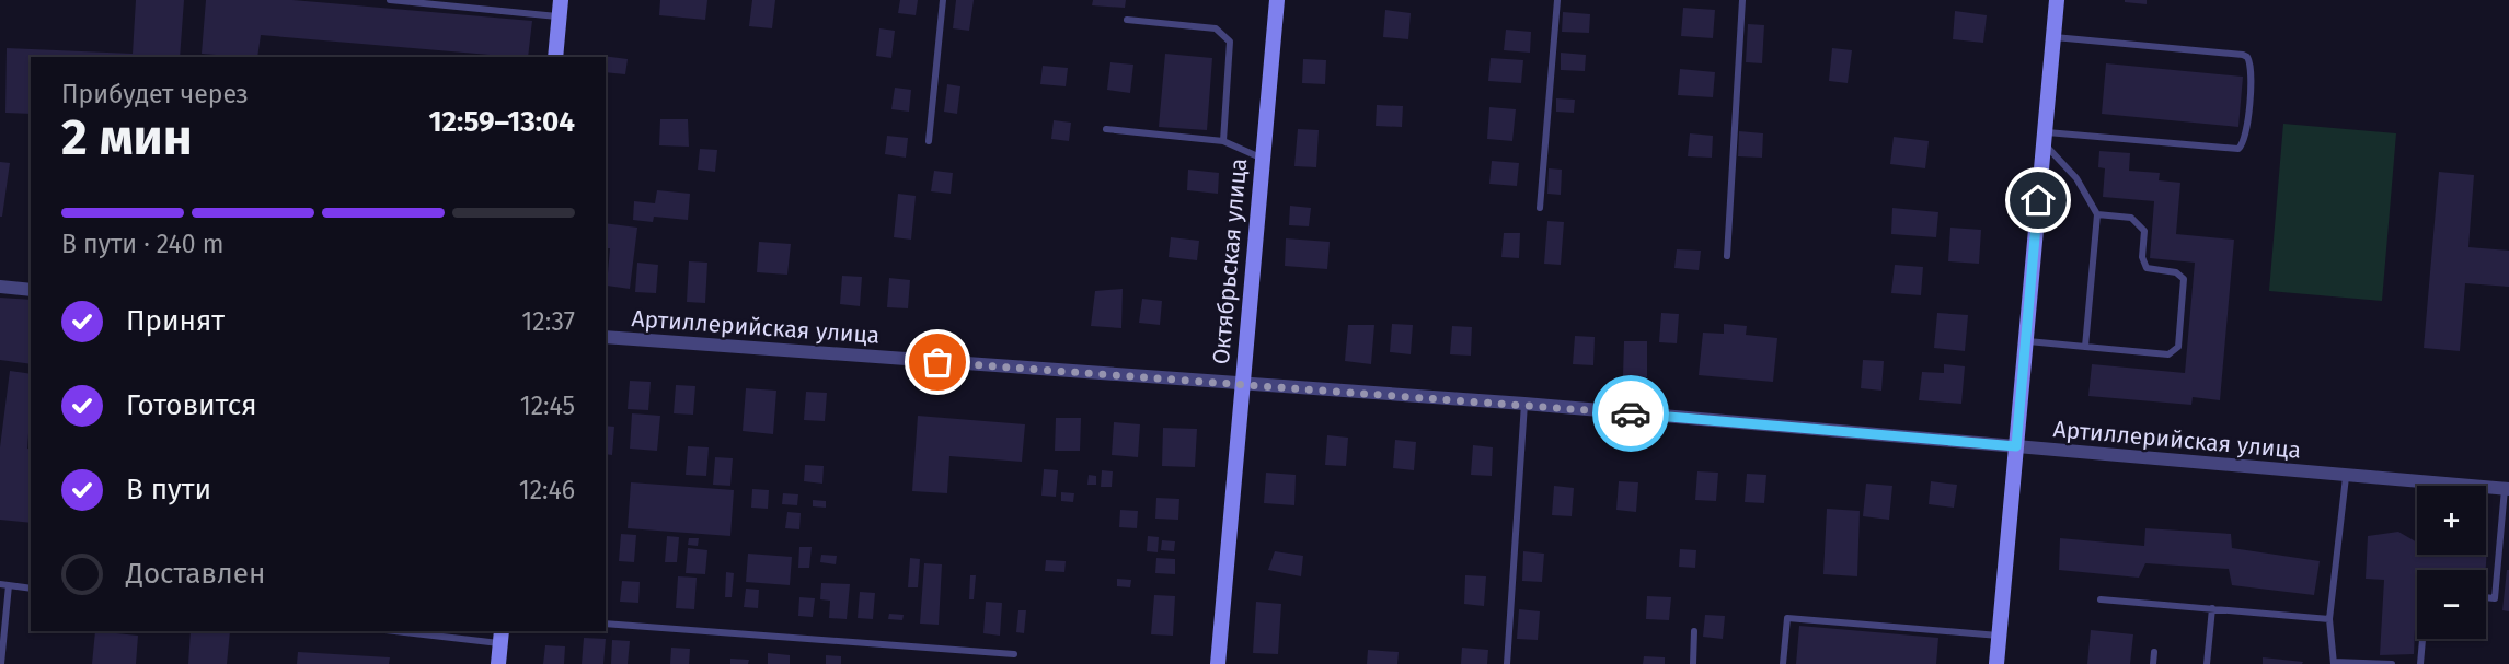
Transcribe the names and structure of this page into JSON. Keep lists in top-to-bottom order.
{
  "streets": {
    "main road": ["Октябрьская улица"],
    "street": ["Артиллерийская улица"]
  },
  "crossings": [
    ["Октябрьская улица", "Артиллерийская улица"]
  ],
  "page": {
    "heading": ["2 мин", "Прибудет через", "12:59–13:04"],
    "bar": "В пути · 240 m",
    "list": [
      ["Принят", "12:37"],
      ["Готовится", "12:45"],
      ["В пути", "12:46"],
      "Доставлен"
    ],
    "map_buttons": ["+", "−"]
  }
}
